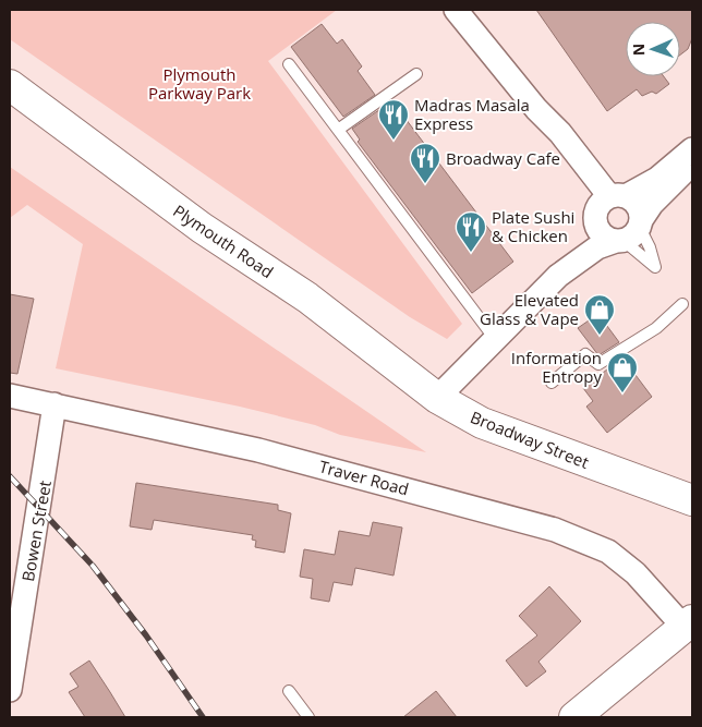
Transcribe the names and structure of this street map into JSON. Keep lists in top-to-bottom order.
{
  "streets": {
    "main road": ["Plymouth Road", "Broadway Street"],
    "street": ["Traver Road", "Bowen Street"]
  },
  "crossings": [
    ["Plymouth Road", "Broadway Street"],
    ["Traver Road", "Bowen Street"]
  ],
  "parks": ["Plymouth Parkway Park"],
  "places": {
    "restaurant": ["Madras Masala Express", "Broadway Cafe", "Plate Sushi & Chicken"],
    "shop": ["Elevated Glass & Vape", "Information Entropy"]
  },
  "north": "left"
}
